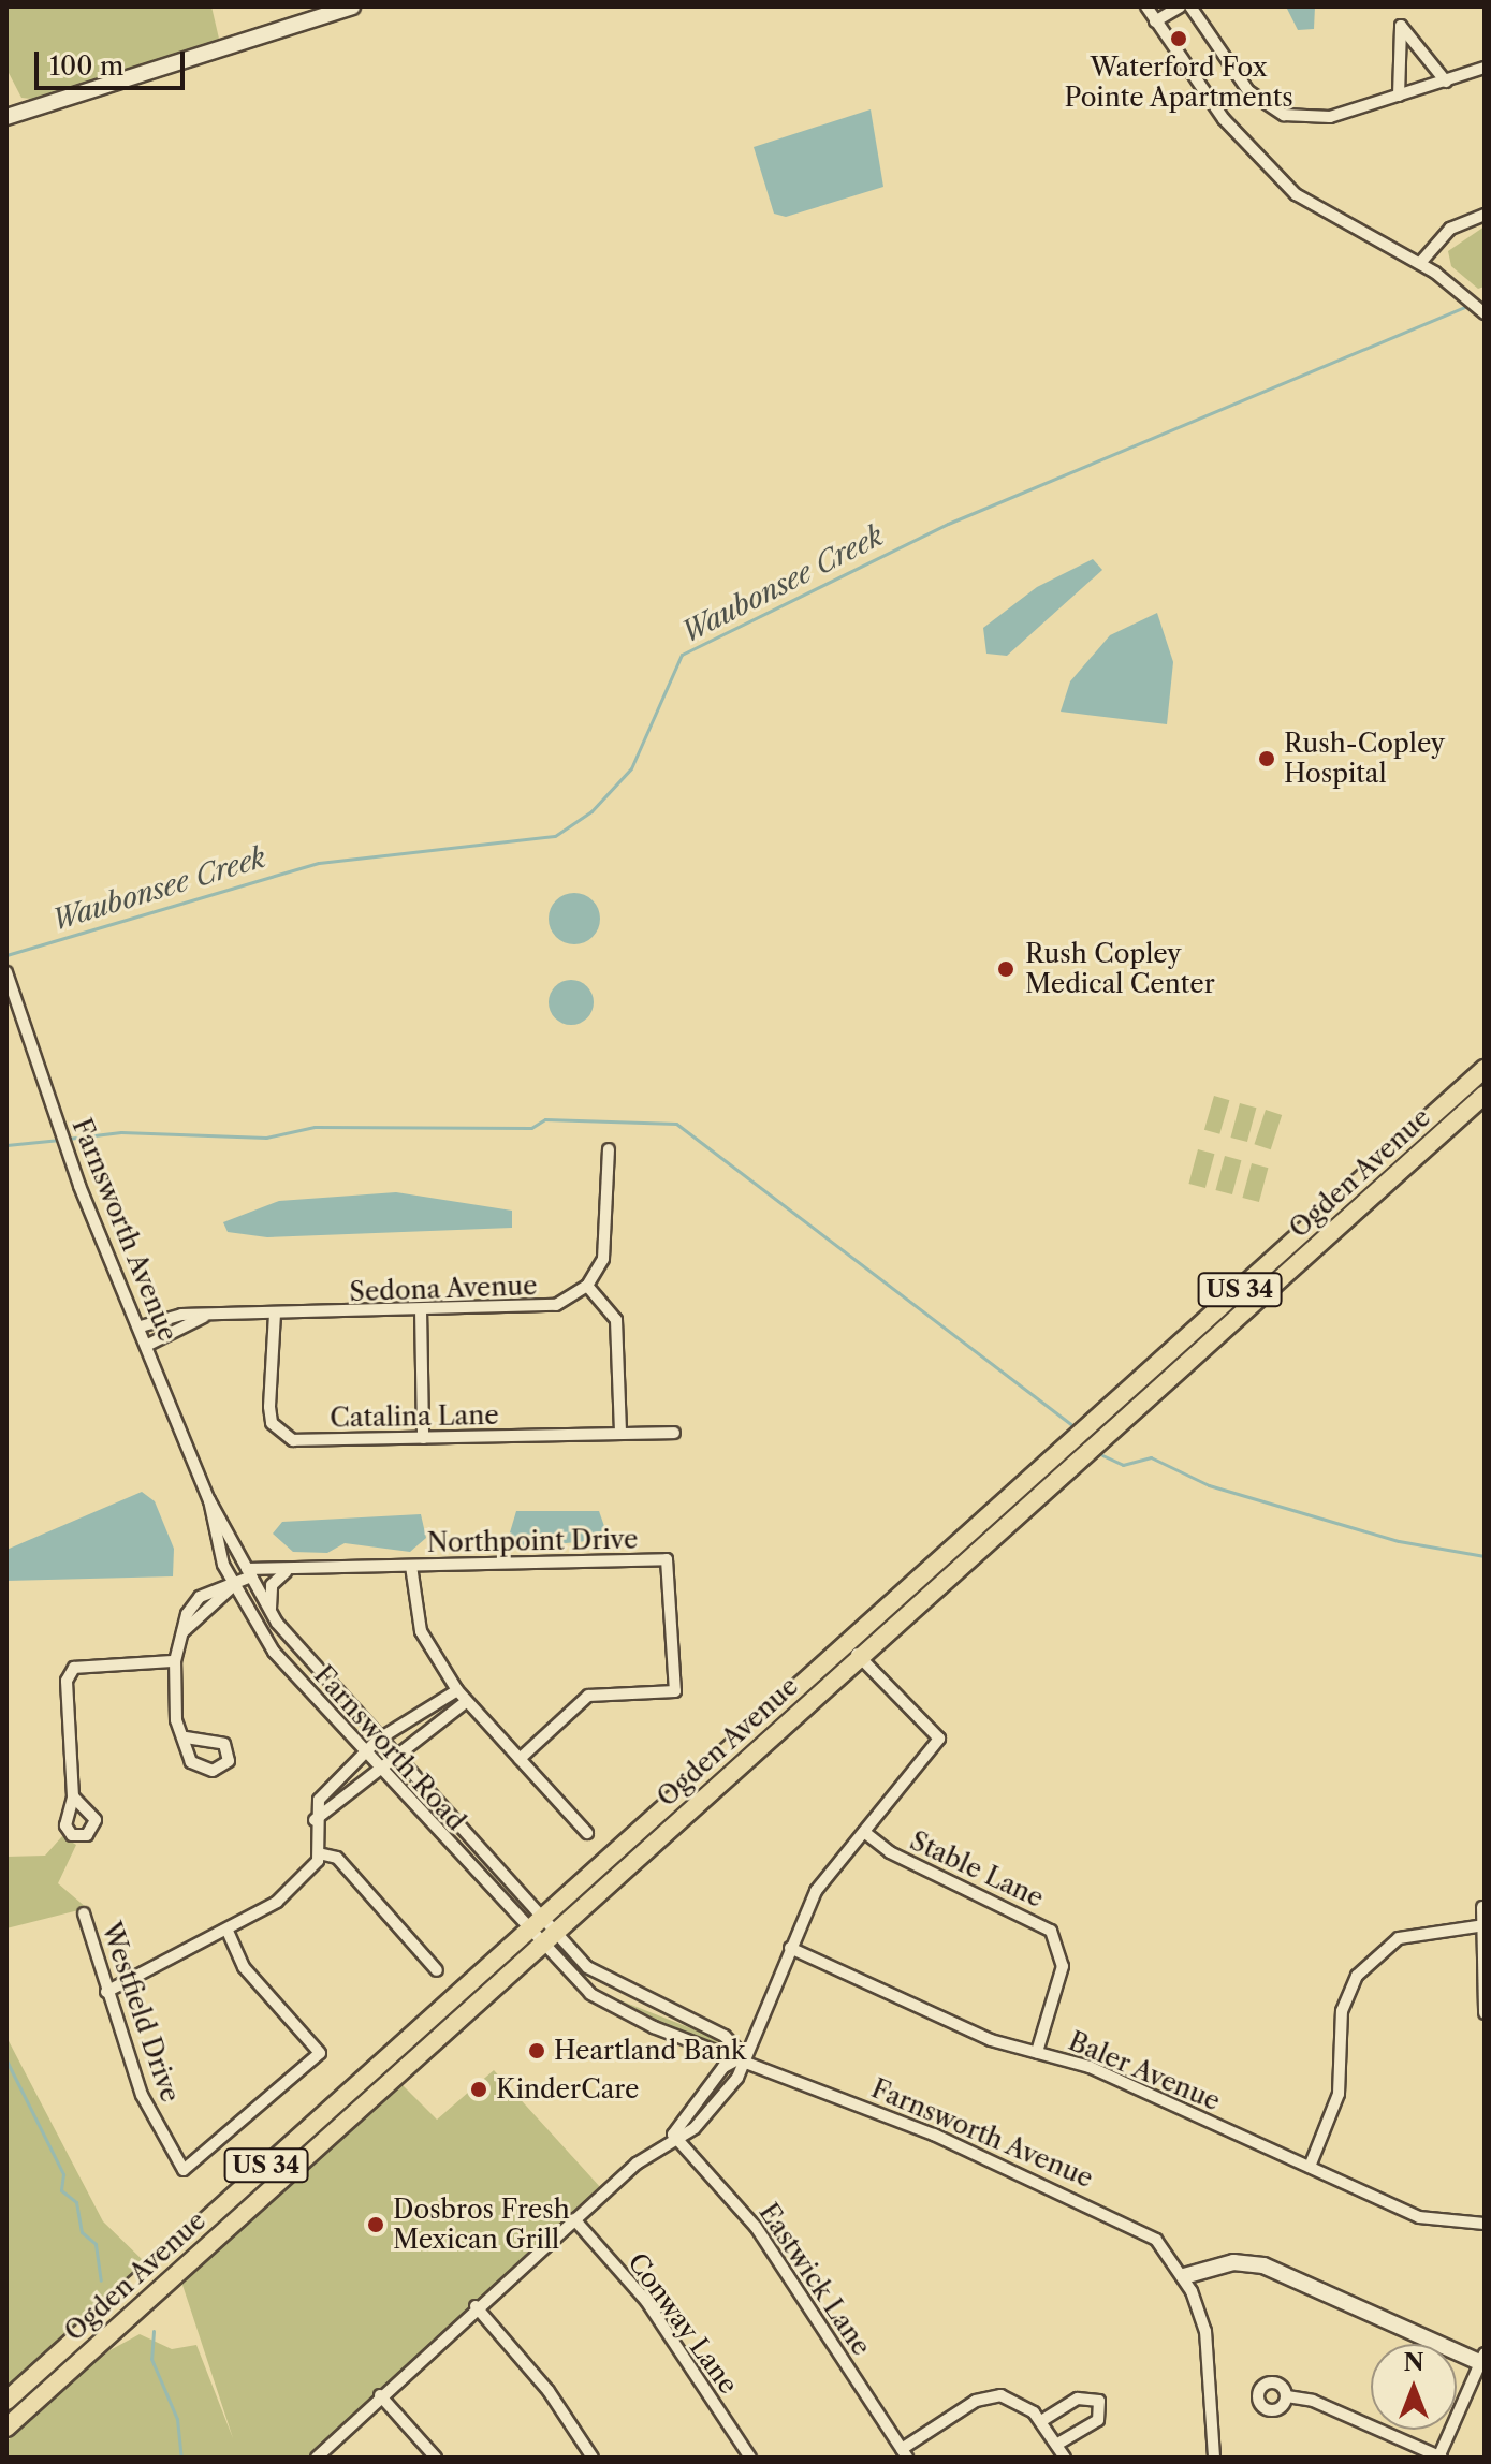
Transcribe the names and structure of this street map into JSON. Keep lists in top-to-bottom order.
{
  "streets": {
    "main road": ["Ogden Avenue", "US 34"],
    "street": [
      "Farnsworth Avenue",
      "Sedona Avenue",
      "Catalina Lane",
      "Northpoint Drive",
      "Farnsworth Road",
      "Stable Lane",
      "Westfield Drive",
      "Baler Avenue",
      "Eastwick Lane",
      "Conway Lane"
    ]
  },
  "crossings": [
    ["Ogden Avenue", "Farnsworth Avenue"],
    ["Ogden Avenue", "Farnsworth Road"],
    ["Farnsworth Avenue", "Sedona Avenue"],
    ["Farnsworth Avenue", "Northpoint Drive"],
    ["Farnsworth Avenue", "Farnsworth Road"],
    ["Sedona Avenue", "Catalina Lane"],
    ["Northpoint Drive", "Farnsworth Road"],
    ["Stable Lane", "Baler Avenue"]
  ],
  "water": ["Waubonsee Creek"],
  "places": [
    "Waterford Fox Pointe Apartments",
    "Rush-Copley Hospital",
    "Rush Copley Medical Center",
    "Heartland Bank",
    "KinderCare",
    "Dosbros Fresh Mexican Grill"
  ],
  "scale_bar": "100 m",
  "north": "top"
}
